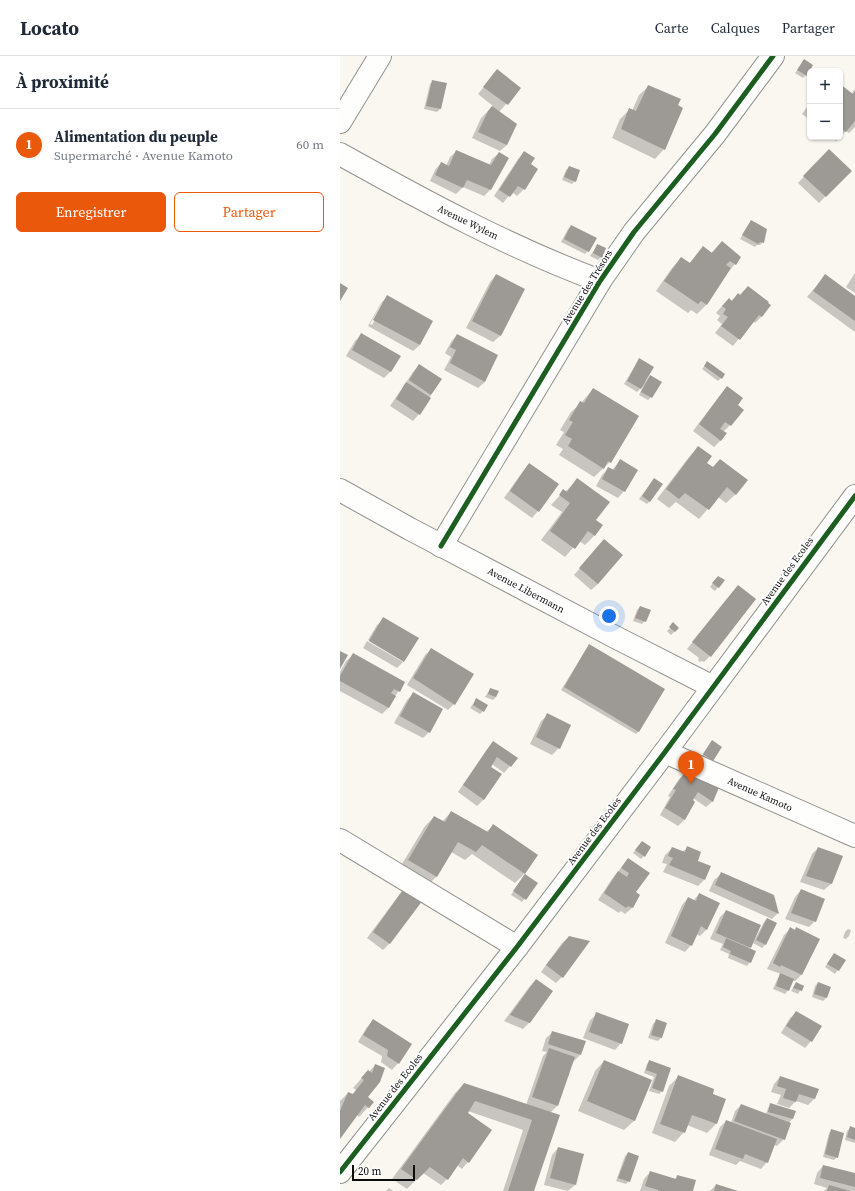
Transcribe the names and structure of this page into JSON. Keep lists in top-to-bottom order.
{
  "streets": {
    "street": [
      "Avenue Wylem",
      "Avenue des Trésors",
      "Avenue des Ecoles",
      "Avenue Libermann",
      "Avenue Kamoto"
    ]
  },
  "crossings": [
    ["Avenue Wylem", "Avenue des Trésors"],
    ["Avenue des Trésors", "Avenue Libermann"],
    ["Avenue des Ecoles", "Avenue Libermann"],
    ["Avenue des Ecoles", "Avenue Kamoto"]
  ],
  "scale_bar": "20 m",
  "page": {
    "header": "Locato",
    "nav": ["Carte", "Calques", "Partager"],
    "heading": "À proximité",
    "map_buttons": ["+", "−"],
    "list": [
      {
        "mark": "1",
        "name": "Alimentation du peuple",
        "note": "Supermarché · Avenue Kamoto",
        "value": "60 m"
      }
    ],
    "buttons": ["Enregistrer", "Partager"],
    "pins": "1",
    "scale": "20 m"
  }
}
